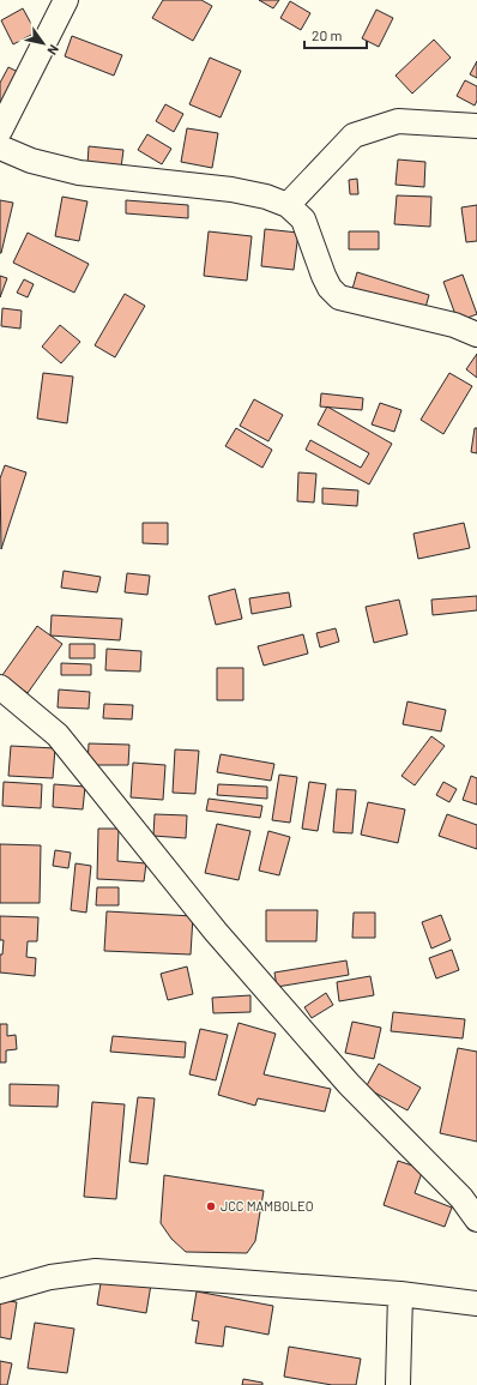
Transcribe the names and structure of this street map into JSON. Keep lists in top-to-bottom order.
{
  "places": ["JCC MAMBOLEO"],
  "scale_bar": "20 m",
  "north": "bottom right"
}
